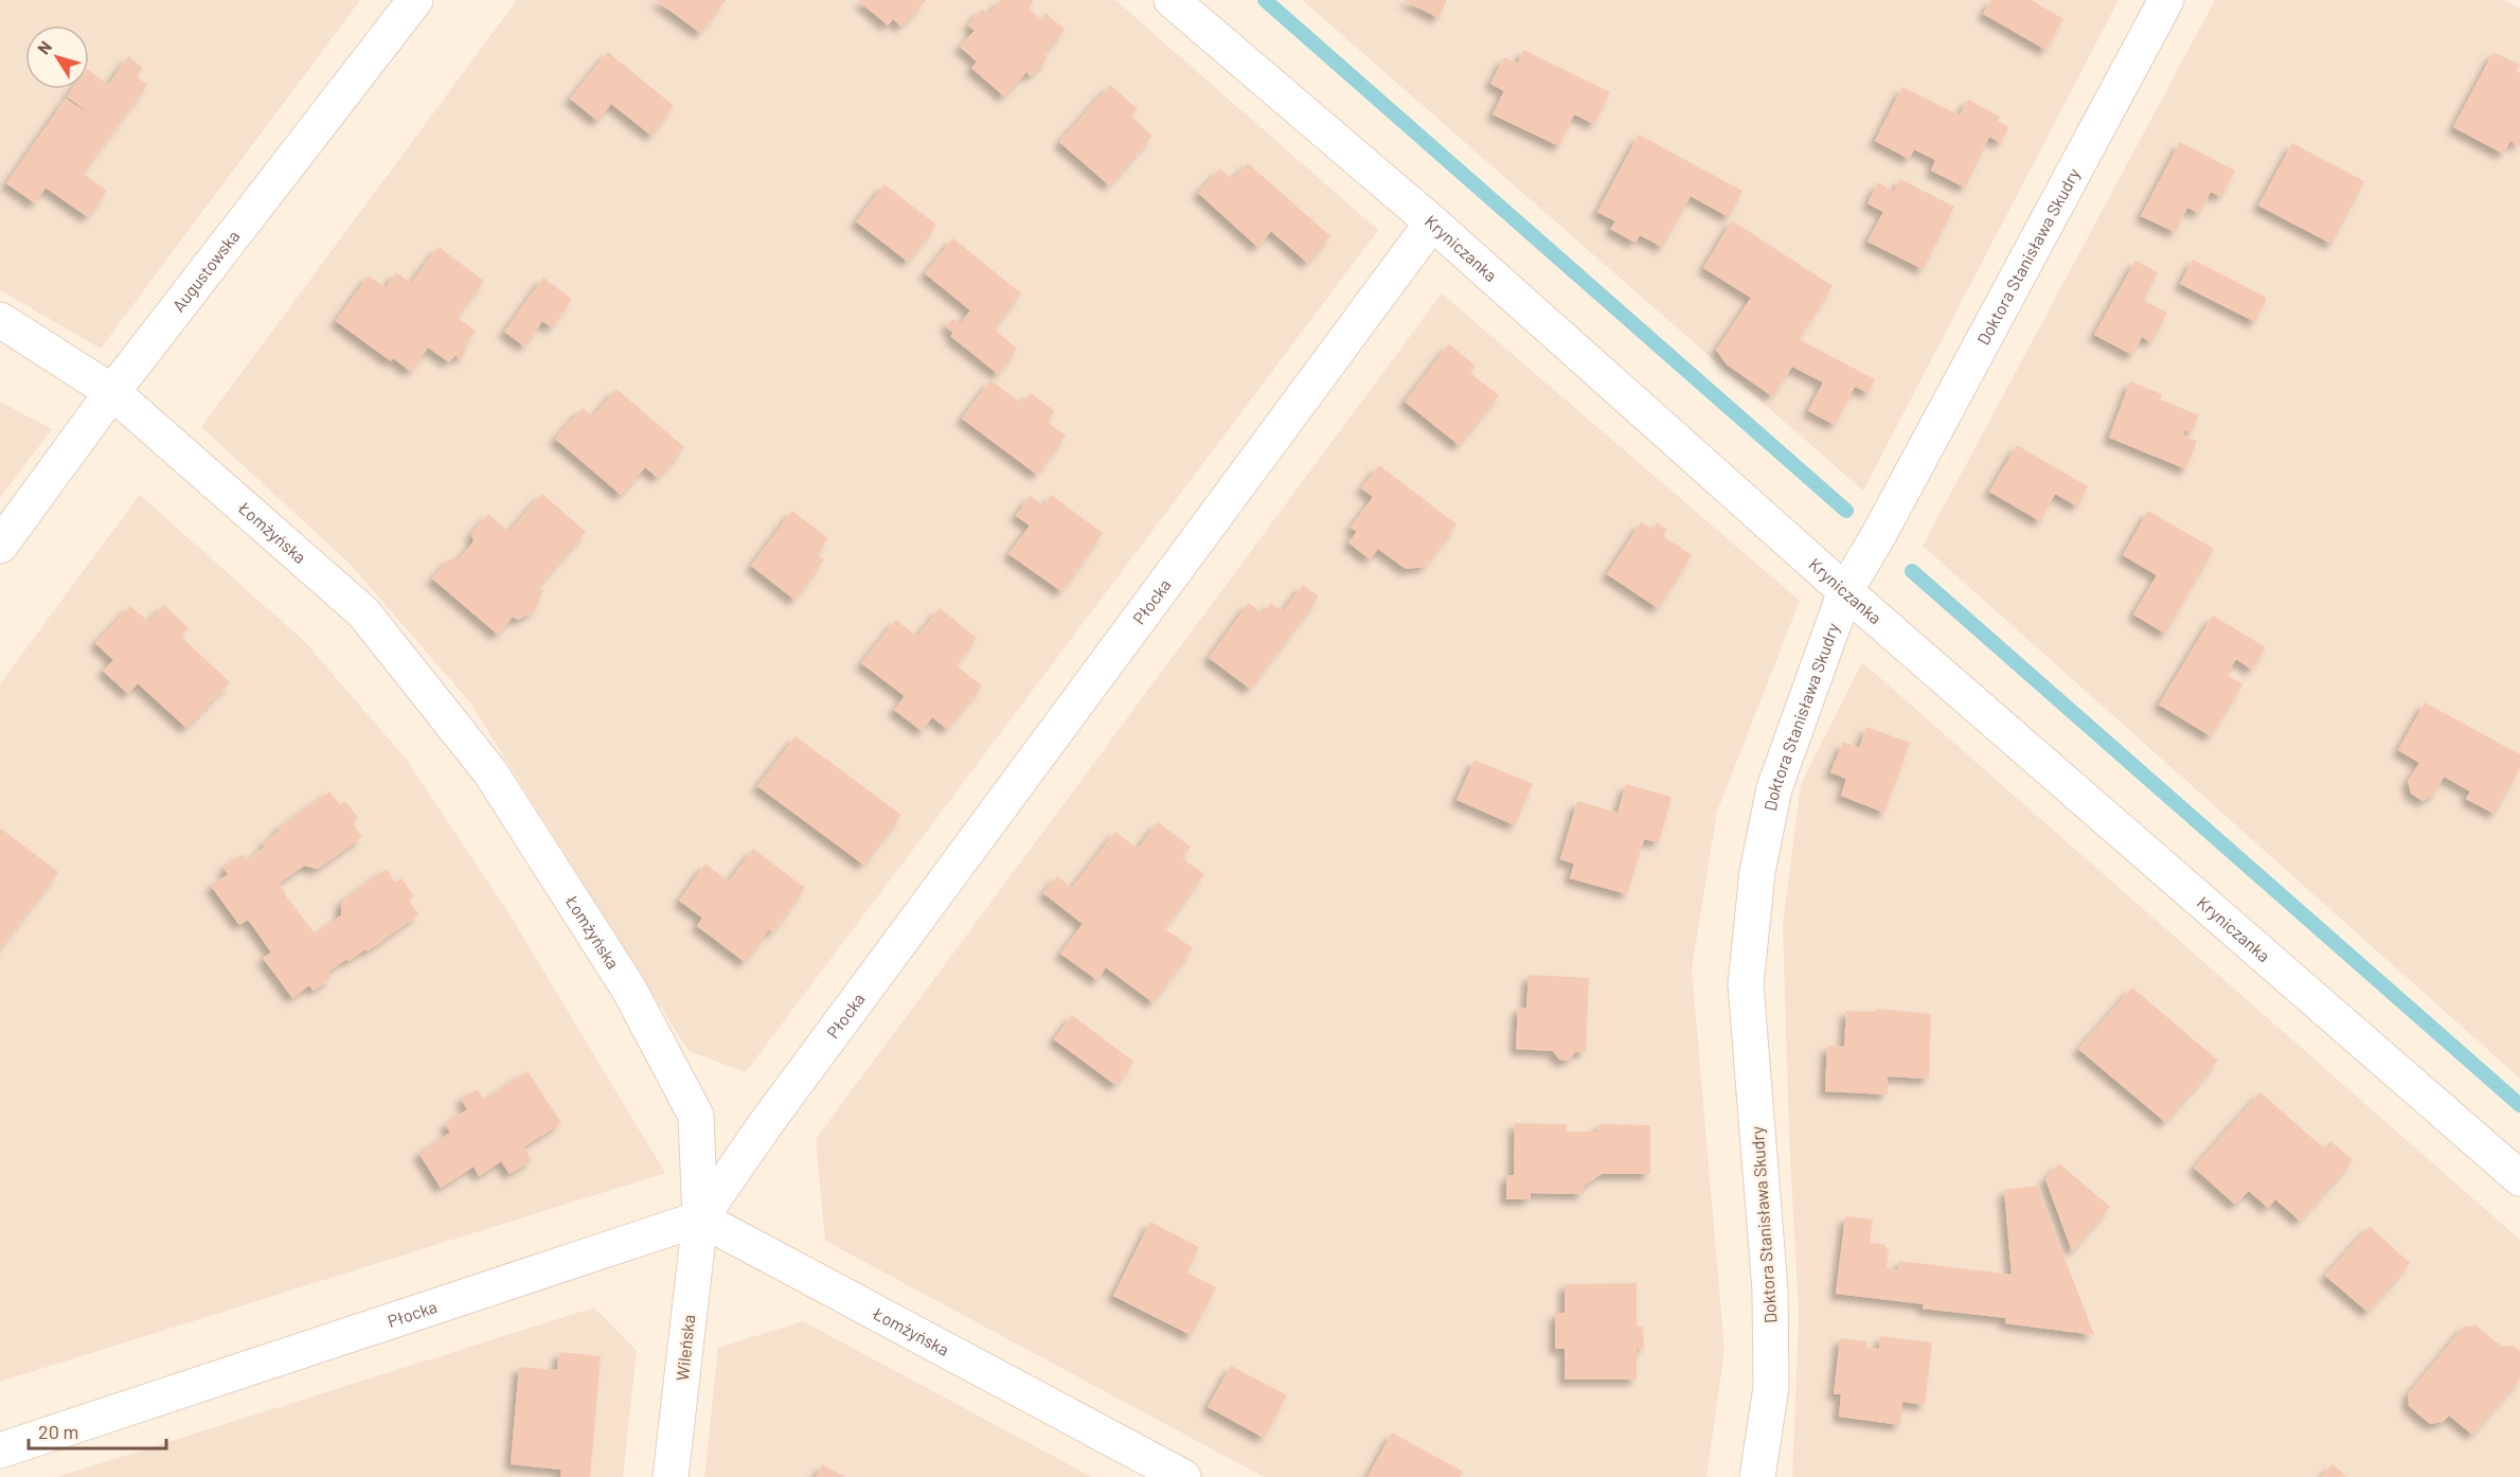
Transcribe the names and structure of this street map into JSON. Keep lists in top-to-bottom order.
{
  "streets": {
    "street": [
      "Kryniczanka",
      "Doktora Stanisława Skudry",
      "Augustowska",
      "Łomżyńska",
      "Płocka",
      "Wileńska"
    ]
  },
  "crossings": [
    ["Kryniczanka", "Doktora Stanisława Skudry"],
    ["Kryniczanka", "Płocka"],
    ["Augustowska", "Łomżyńska"],
    ["Łomżyńska", "Płocka"],
    ["Łomżyńska", "Wileńska"],
    ["Płocka", "Wileńska"]
  ],
  "scale_bar": "20 m",
  "north": "top left"
}
